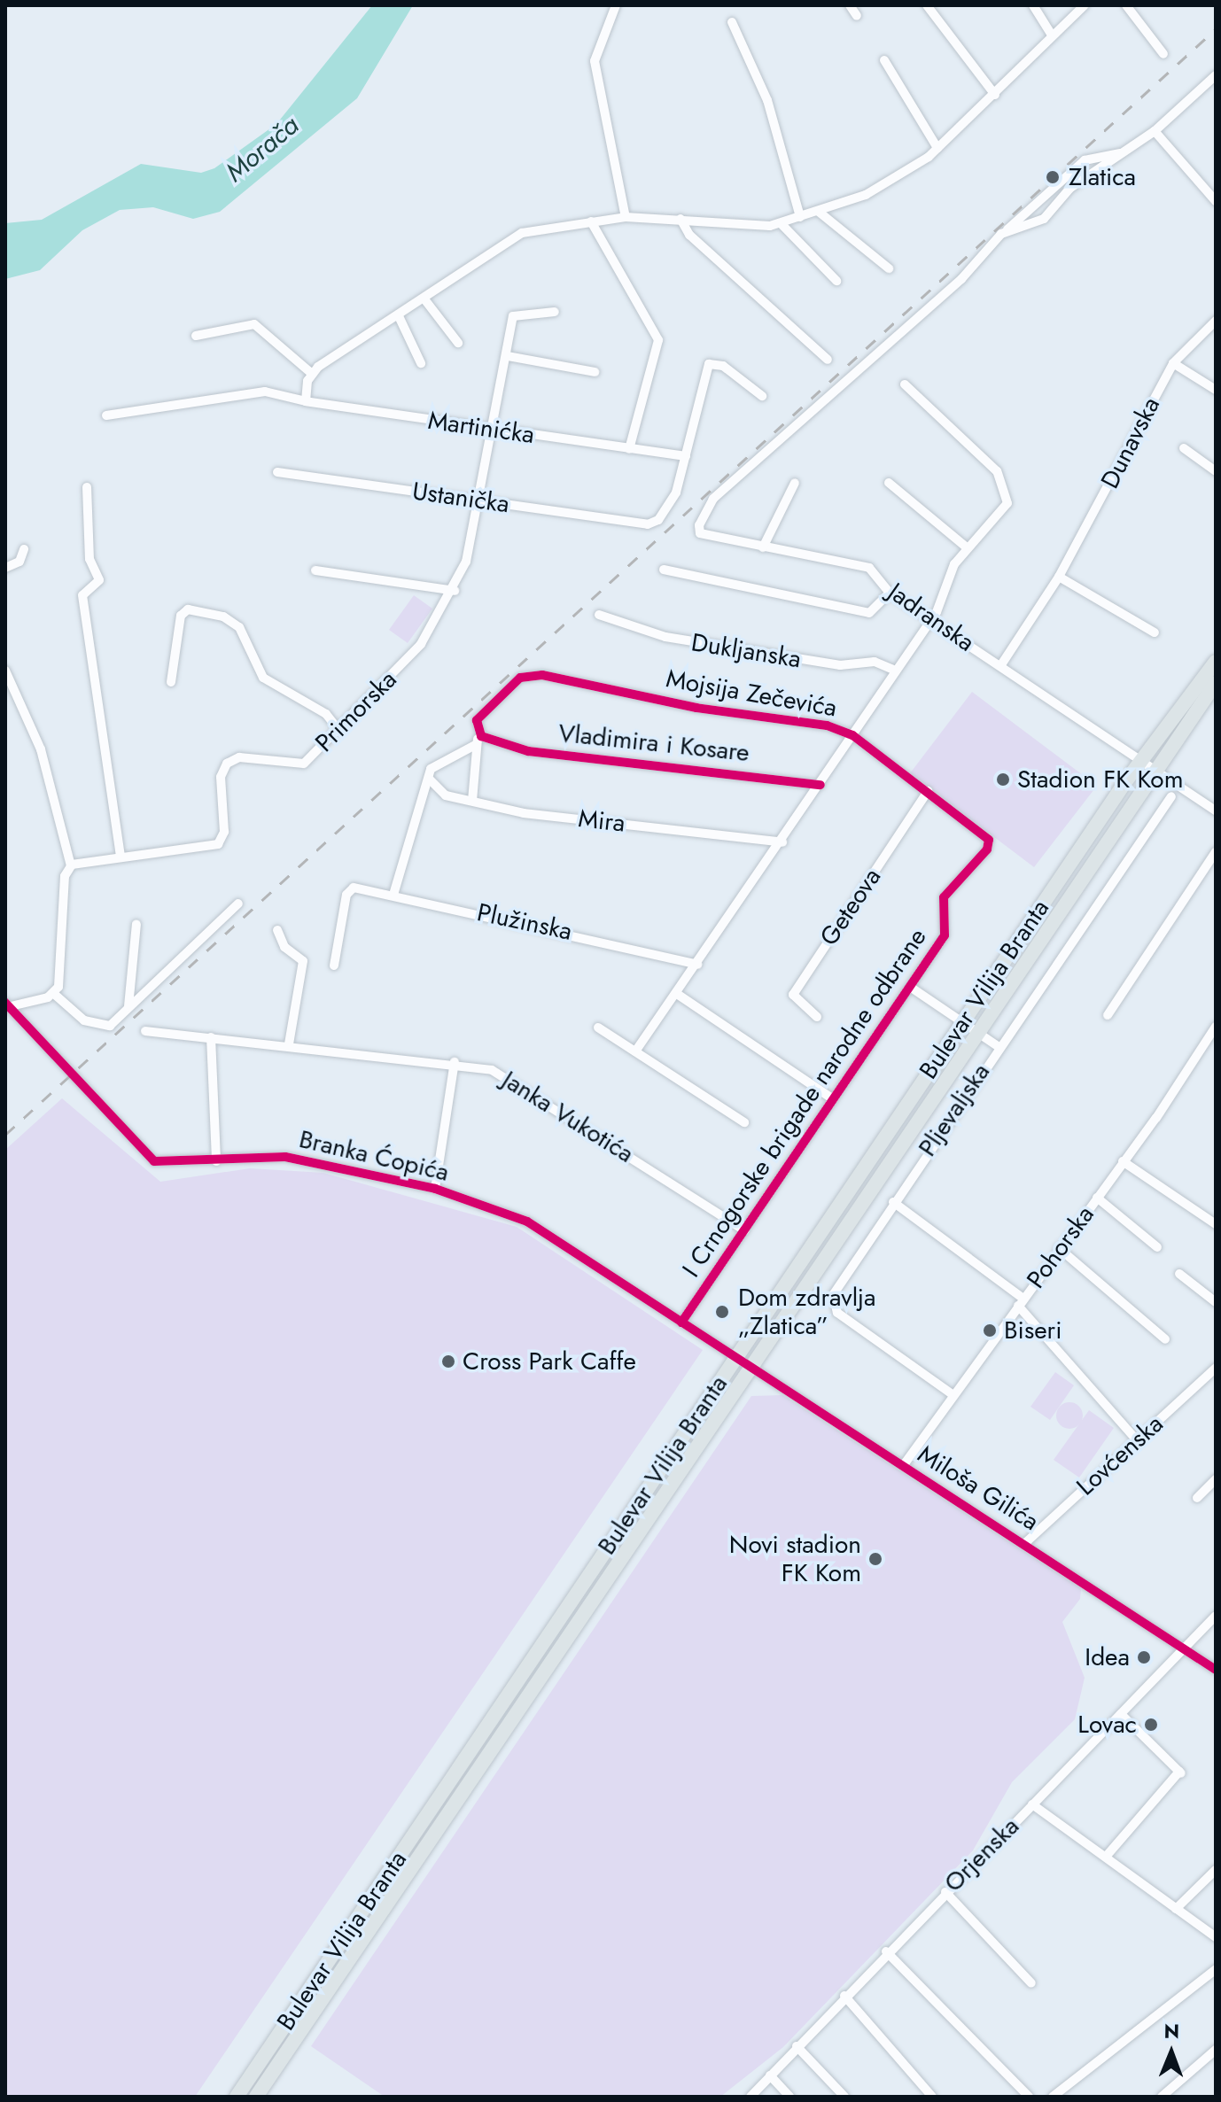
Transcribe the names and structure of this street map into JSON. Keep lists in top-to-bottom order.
{
  "streets": {
    "main road": ["Bulevar Vilija Branta"],
    "street": [
      "Martinićka",
      "Dunavska",
      "Ustanička",
      "Jadranska",
      "Dukljanska",
      "Mojsija Zečevića",
      "Primorska",
      "Vladimira i Kosare",
      "Mira",
      "Geteova",
      "Plužinska",
      "I Crnogorske brigade narodne odbrane",
      "Pljevaljska",
      "Janka Vukotića",
      "Branka Ćopića",
      "Pohorska",
      "Lovćenska",
      "Miloša Gilića",
      "Orjenska"
    ]
  },
  "crossings": [
    ["Martinićka", "Ustanička"],
    ["Martinićka", "Primorska"],
    ["Dunavska", "Jadranska"],
    ["Ustanička", "Primorska"],
    ["Jadranska", "Bulevar Vilija Branta"],
    ["Mojsija Zečevića", "Vladimira i Kosare"],
    ["Mojsija Zečevića", "Geteova"],
    ["Mojsija Zečevića", "I Crnogorske brigade narodne odbrane"],
    ["Bulevar Vilija Branta", "Branka Ćopića"],
    ["Bulevar Vilija Branta", "Miloša Gilića"],
    ["I Crnogorske brigade narodne odbrane", "Janka Vukotića"],
    ["I Crnogorske brigade narodne odbrane", "Branka Ćopića"],
    ["Pljevaljska", "Pohorska"],
    ["Branka Ćopića", "Miloša Gilića"],
    ["Pohorska", "Miloša Gilića"],
    ["Lovćenska", "Miloša Gilića"],
    ["Miloša Gilića", "Orjenska"]
  ],
  "water": ["Morača"],
  "places": [
    "Zlatica",
    "Stadion FK Kom",
    "Dom zdravlja „Zlatica”",
    "Biseri",
    "Cross Park Caffe",
    "Novi stadion FK Kom",
    "Idea",
    "Lovac"
  ],
  "north": "top"
}
